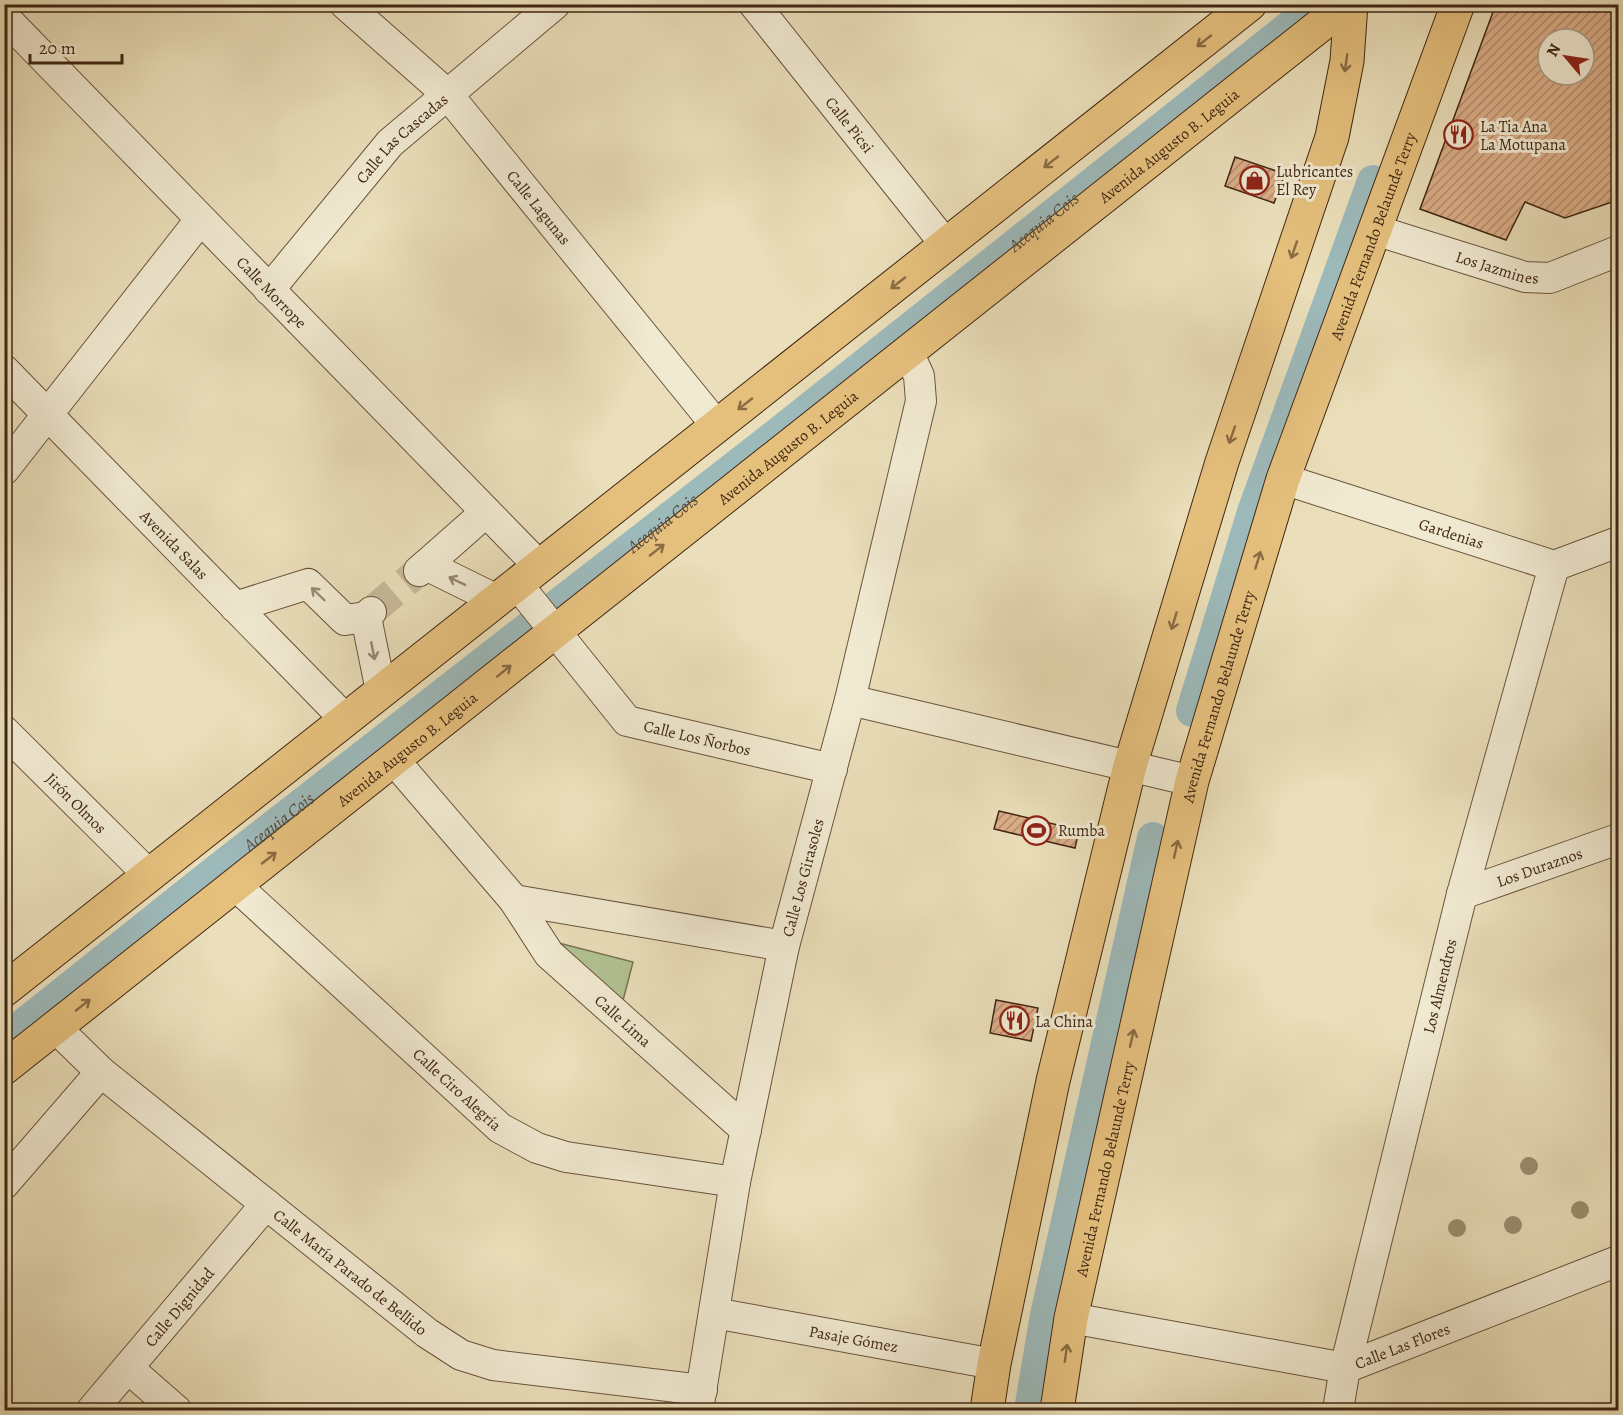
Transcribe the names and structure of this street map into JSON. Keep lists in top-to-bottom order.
{
  "streets": {
    "main road": ["Avenida Augusto B. Leguia", "Avenida Fernando Belaunde Terry"],
    "street": [
      "Calle Picsi",
      "Calle Las Cascadas",
      "Calle Lagunas",
      "Los Jazmines",
      "Calle Morrope",
      "Gardenias",
      "Avenida Salas",
      "Calle Los Ñorbos",
      "Jirón Olmos",
      "Los Duraznos",
      "Calle Los Girasoles",
      "Los Almendros",
      "Calle Lima",
      "Calle Ciro Alegría",
      "Calle María Parado de Bellido",
      "Calle Dignidad",
      "Pasaje Gómez",
      "Calle Las Flores"
    ]
  },
  "crossings": [
    ["Calle Las Cascadas", "Calle Lagunas"],
    ["Calle Las Cascadas", "Calle Morrope"],
    ["Avenida Augusto B. Leguia", "Calle Los Ñorbos"],
    ["Avenida Augusto B. Leguia", "Calle Los Girasoles"],
    ["Avenida Augusto B. Leguia", "Calle Lima"],
    ["Avenida Augusto B. Leguia", "Calle Ciro Alegría"],
    ["Avenida Augusto B. Leguia", "Calle María Parado de Bellido"],
    ["Avenida Fernando Belaunde Terry", "Los Jazmines"],
    ["Avenida Fernando Belaunde Terry", "Gardenias"],
    ["Avenida Fernando Belaunde Terry", "Calle Las Flores"],
    ["Calle Morrope", "Calle Los Ñorbos"],
    ["Gardenias", "Los Almendros"],
    ["Calle Los Ñorbos", "Calle Los Girasoles"],
    ["Los Duraznos", "Los Almendros"],
    ["Calle Los Girasoles", "Calle Lima"],
    ["Calle Los Girasoles", "Calle Ciro Alegría"],
    ["Calle Los Girasoles", "Calle María Parado de Bellido"],
    ["Calle Los Girasoles", "Pasaje Gómez"],
    ["Los Almendros", "Calle Las Flores"],
    ["Calle María Parado de Bellido", "Calle Dignidad"]
  ],
  "water": ["Acequia Cois"],
  "places": {
    "restaurant": ["La Tia Ana La Motupana", "La China"],
    "shop": ["Lubricantes El Rey"],
    "sports": ["Rumba"]
  },
  "scale_bar": "20 m",
  "north": "top left"
}
